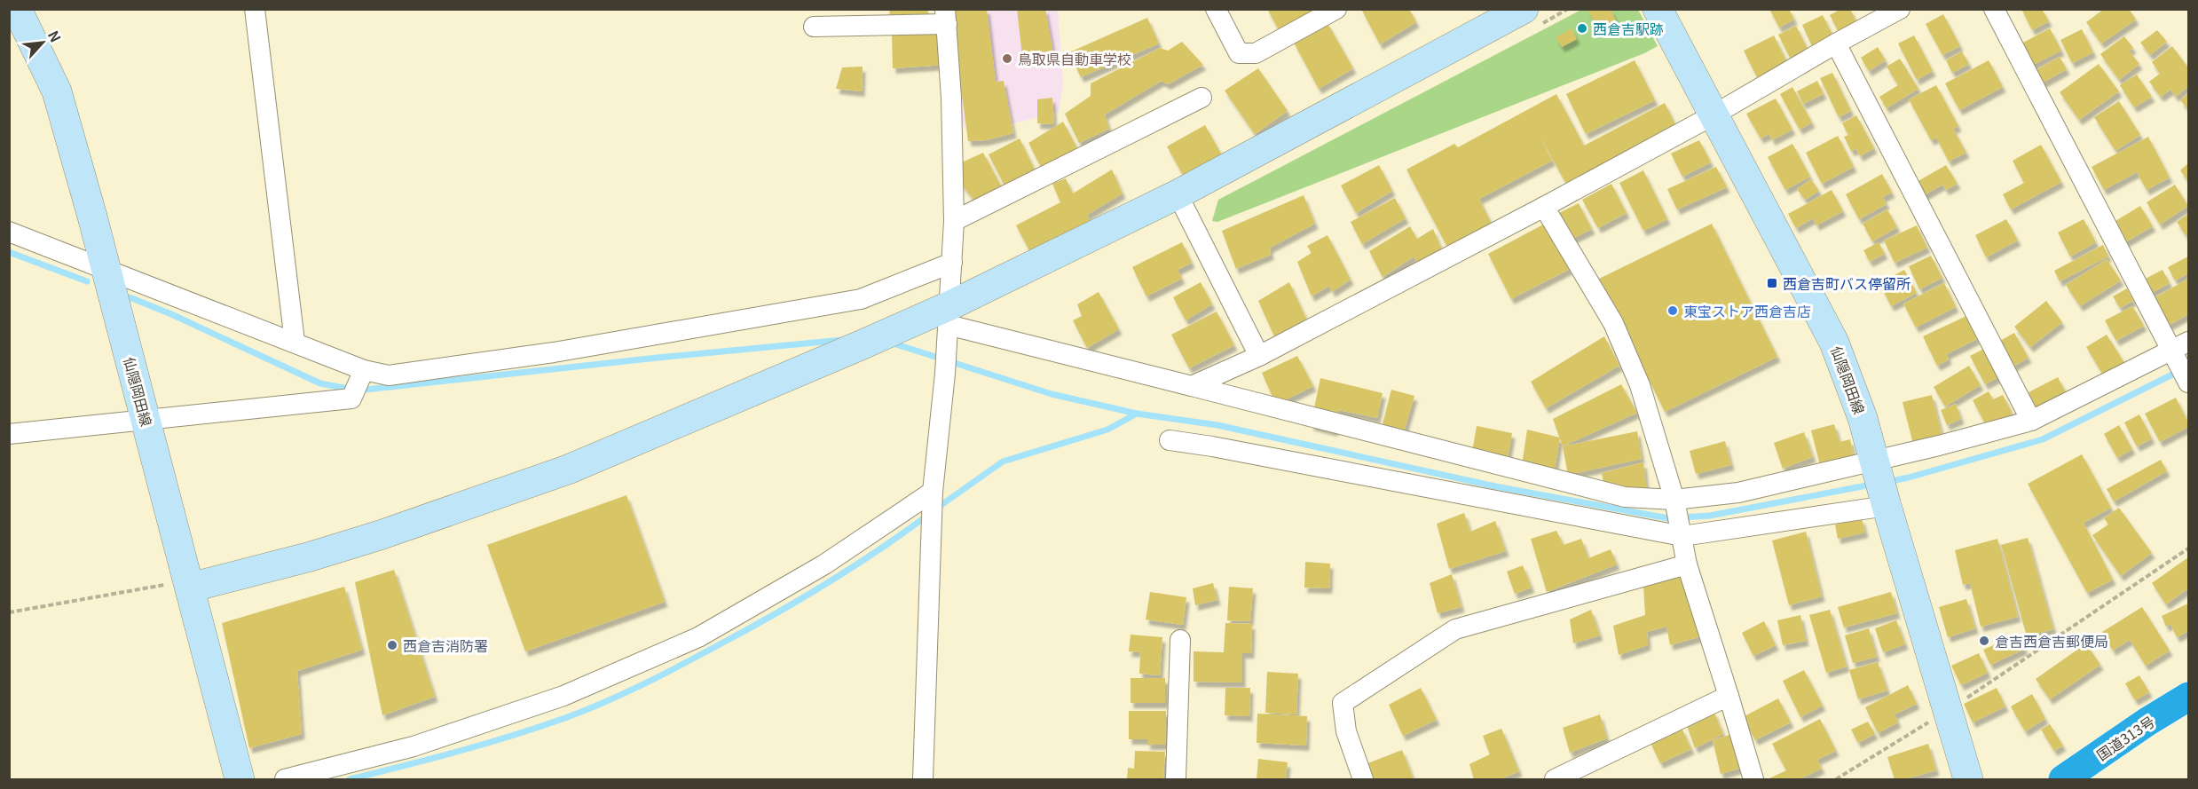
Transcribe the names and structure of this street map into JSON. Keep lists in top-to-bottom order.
{
  "streets": {
    "highway": ["国道313号"],
    "main road": ["仙隠岡田線"]
  },
  "places": {
    "other": [
      "西倉吉駅跡",
      "鳥取県自動車学校",
      "東宝ストア西倉吉店",
      "倉吉西倉吉郵便局",
      "西倉吉消防署"
    ],
    "transit": ["西倉吉町バス停留所"]
  },
  "north": "top right"
}
